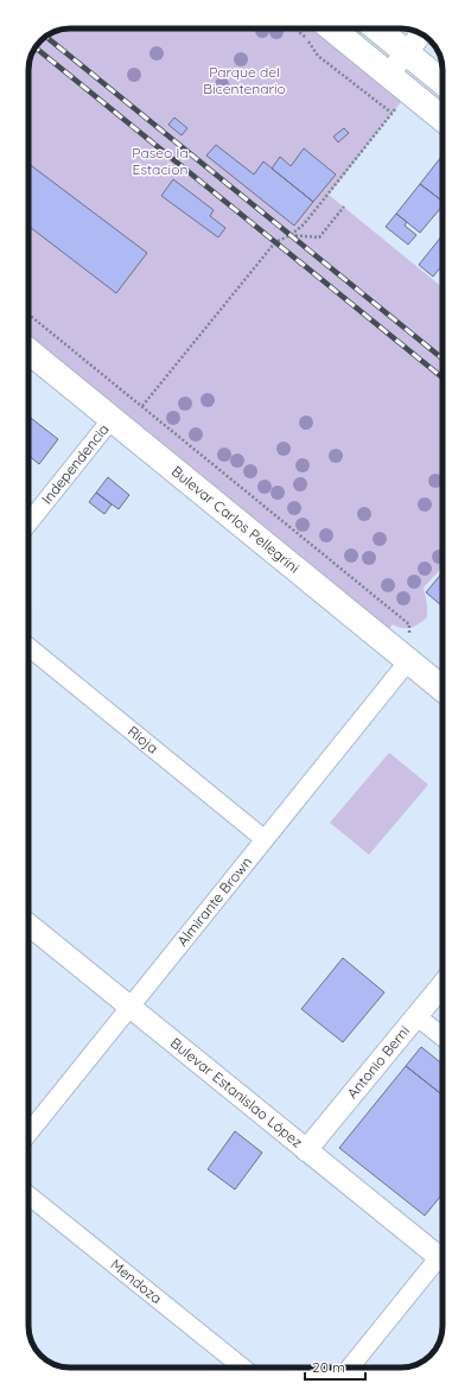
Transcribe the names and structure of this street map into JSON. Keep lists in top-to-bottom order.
{
  "streets": {
    "main road": ["Bulevar Carlos Pellegrini"],
    "street": [
      "Independencia",
      "Rioja",
      "Almirante Brown",
      "Antonio Berni",
      "Bulevar Estanislao López",
      "Mendoza"
    ]
  },
  "crossings": [
    ["Independencia", "Bulevar Carlos Pellegrini"],
    ["Bulevar Carlos Pellegrini", "Almirante Brown"],
    ["Rioja", "Almirante Brown"],
    ["Almirante Brown", "Bulevar Estanislao López"],
    ["Antonio Berni", "Bulevar Estanislao López"]
  ],
  "parks": ["Parque del Bicentenario", "Paseo la Estacion"],
  "scale_bar": "20 m"
}
